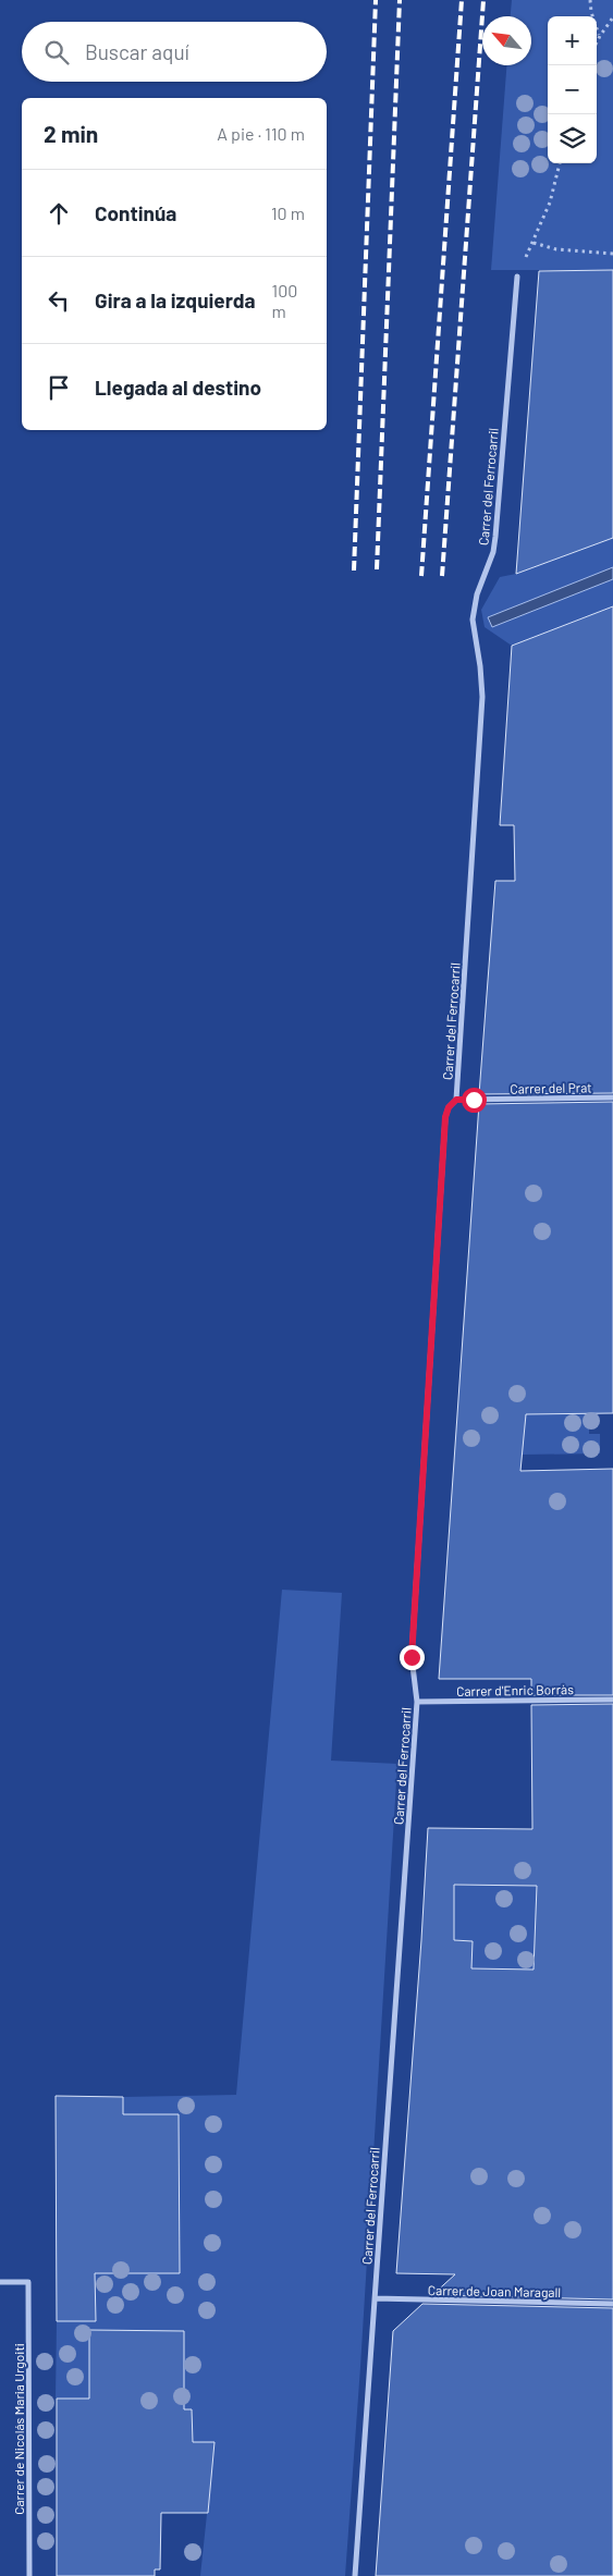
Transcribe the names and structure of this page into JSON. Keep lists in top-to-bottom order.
{
  "streets": {
    "street": [
      "Carrer del Ferrocarril",
      "Carrer del Prat",
      "Carrer d'Enric Borràs",
      "Carrer de Joan Maragall",
      "Carrer de Nicolás Maria Urgoiti"
    ]
  },
  "crossings": [
    ["Carrer del Ferrocarril", "Carrer del Prat"],
    ["Carrer del Ferrocarril", "Carrer d'Enric Borràs"],
    ["Carrer del Ferrocarril", "Carrer de Joan Maragall"]
  ],
  "north": "top left",
  "page": {
    "map_buttons": ["+", "−"],
    "search": "Buscar aquí",
    "heading": ["2 min", "A pie · 110 m"],
    "list": [
      ["Continúa", "10 m"],
      ["Gira a la izquierda", "100 m"],
      "Llegada al destino"
    ]
  }
}
